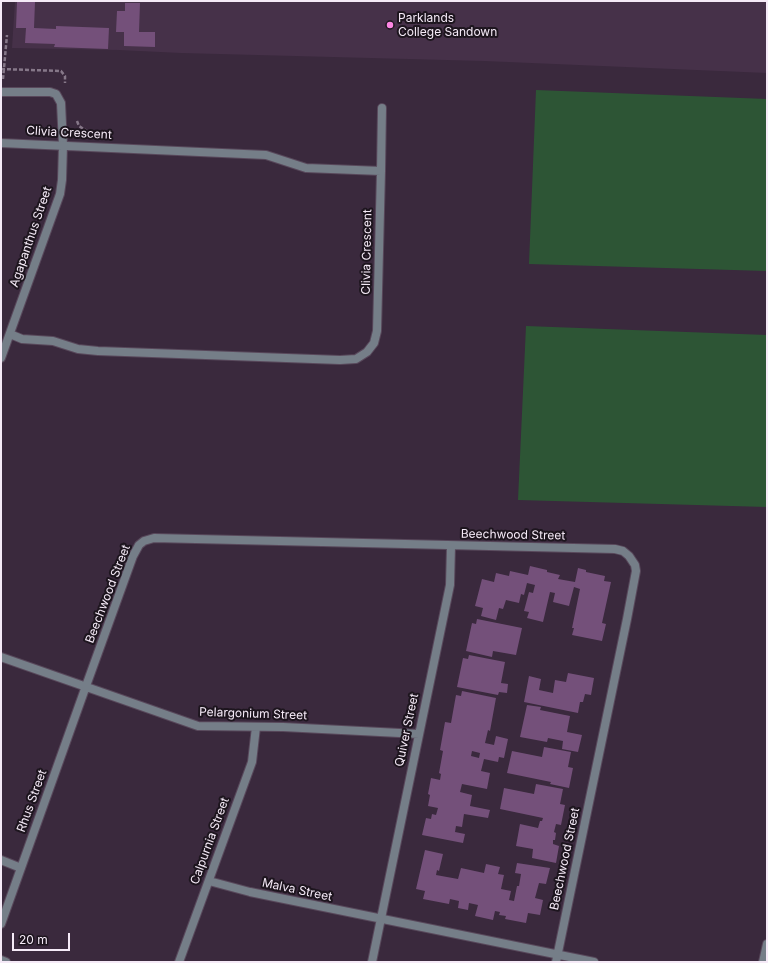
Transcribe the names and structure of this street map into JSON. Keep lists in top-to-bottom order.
{
  "streets": {
    "street": [
      "Clivia Crescent",
      "Agapanthus Street",
      "Beechwood Street",
      "Pelargonium Street",
      "Quiver Street",
      "Rhus Street",
      "Calpurnia Street",
      "Malva Street"
    ]
  },
  "crossings": [
    ["Clivia Crescent", "Agapanthus Street"],
    ["Beechwood Street", "Pelargonium Street"],
    ["Beechwood Street", "Quiver Street"],
    ["Beechwood Street", "Rhus Street"],
    ["Beechwood Street", "Malva Street"],
    ["Pelargonium Street", "Quiver Street"],
    ["Pelargonium Street", "Rhus Street"],
    ["Pelargonium Street", "Calpurnia Street"],
    ["Quiver Street", "Malva Street"],
    ["Calpurnia Street", "Malva Street"]
  ],
  "places": ["Parklands College Sandown"],
  "scale_bar": "20 m"
}
